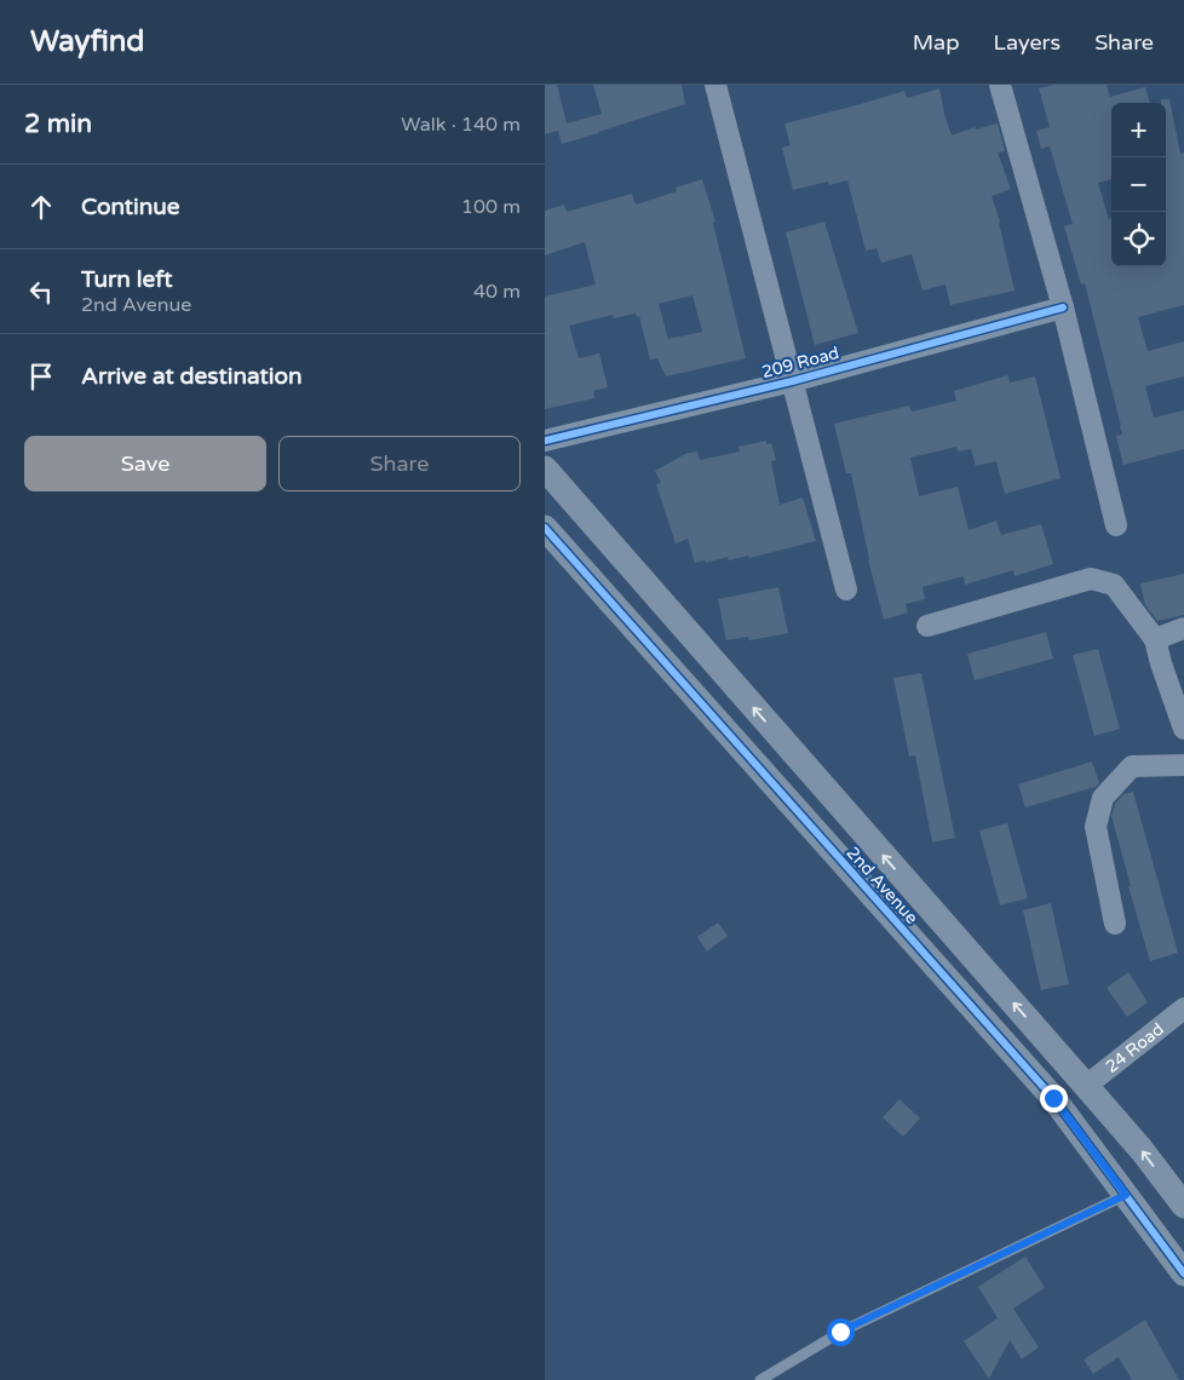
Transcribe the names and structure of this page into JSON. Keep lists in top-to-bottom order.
{
  "streets": {
    "street": ["209 Road", "2nd Avenue", "24 Road"]
  },
  "crossings": [
    ["2nd Avenue", "24 Road"]
  ],
  "page": {
    "header": "Wayfind",
    "nav": ["Map", "Layers", "Share"],
    "heading": ["2 min", "Walk · 140 m"],
    "map_buttons": ["+", "−"],
    "list": [
      ["Continue", "100 m"],
      ["Turn left", "2nd Avenue", "40 m"],
      "Arrive at destination"
    ],
    "buttons": ["Save", "Share"]
  }
}
